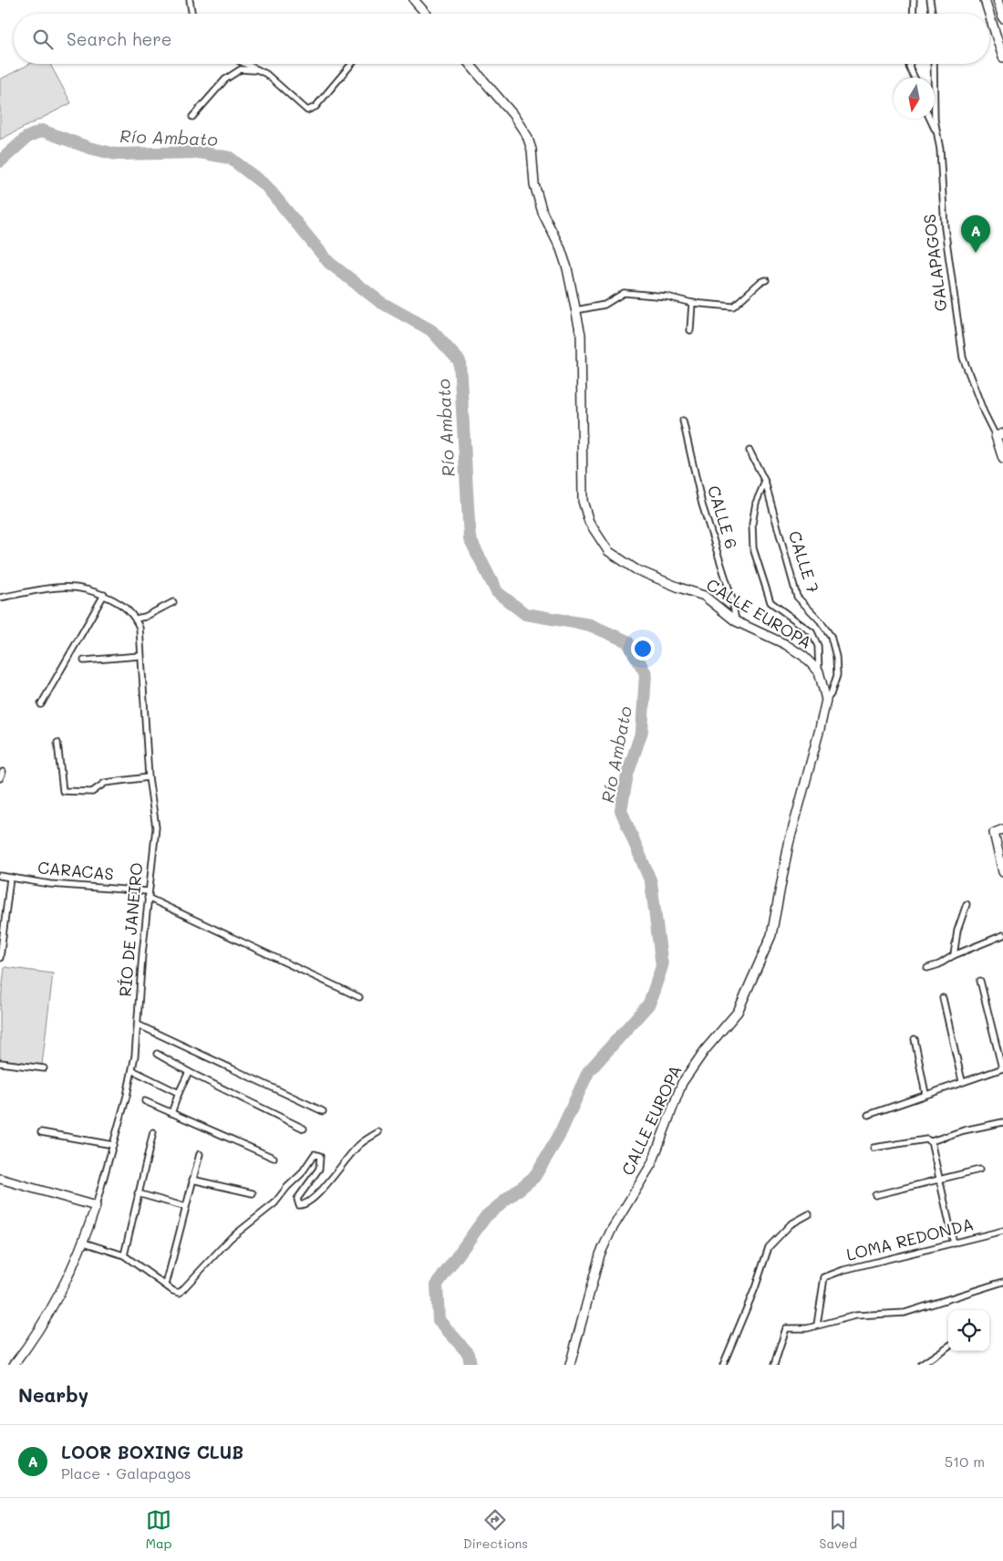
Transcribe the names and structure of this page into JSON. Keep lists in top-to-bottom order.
{
  "streets": {
    "street": [
      "GALAPAGOS",
      "CALLE 6",
      "CALLE 7",
      "CALLE EUROPA",
      "CARACAS",
      "RÍO DE JANEIRO",
      "LOMA REDONDA"
    ]
  },
  "crossings": [
    ["CALLE 6", "CALLE EUROPA"],
    ["CALLE 7", "CALLE EUROPA"],
    ["CARACAS", "RÍO DE JANEIRO"]
  ],
  "water": ["Río Ambato"],
  "north": "bottom",
  "page": {
    "search": "Search here",
    "pins": "A",
    "heading": "Nearby",
    "list": [
      {
        "mark": "A",
        "name": "LOOR BOXING CLUB",
        "note": "Place · Galapagos",
        "value": "510 m"
      }
    ],
    "nav": ["Map", "Directions", "Saved"]
  }
}
